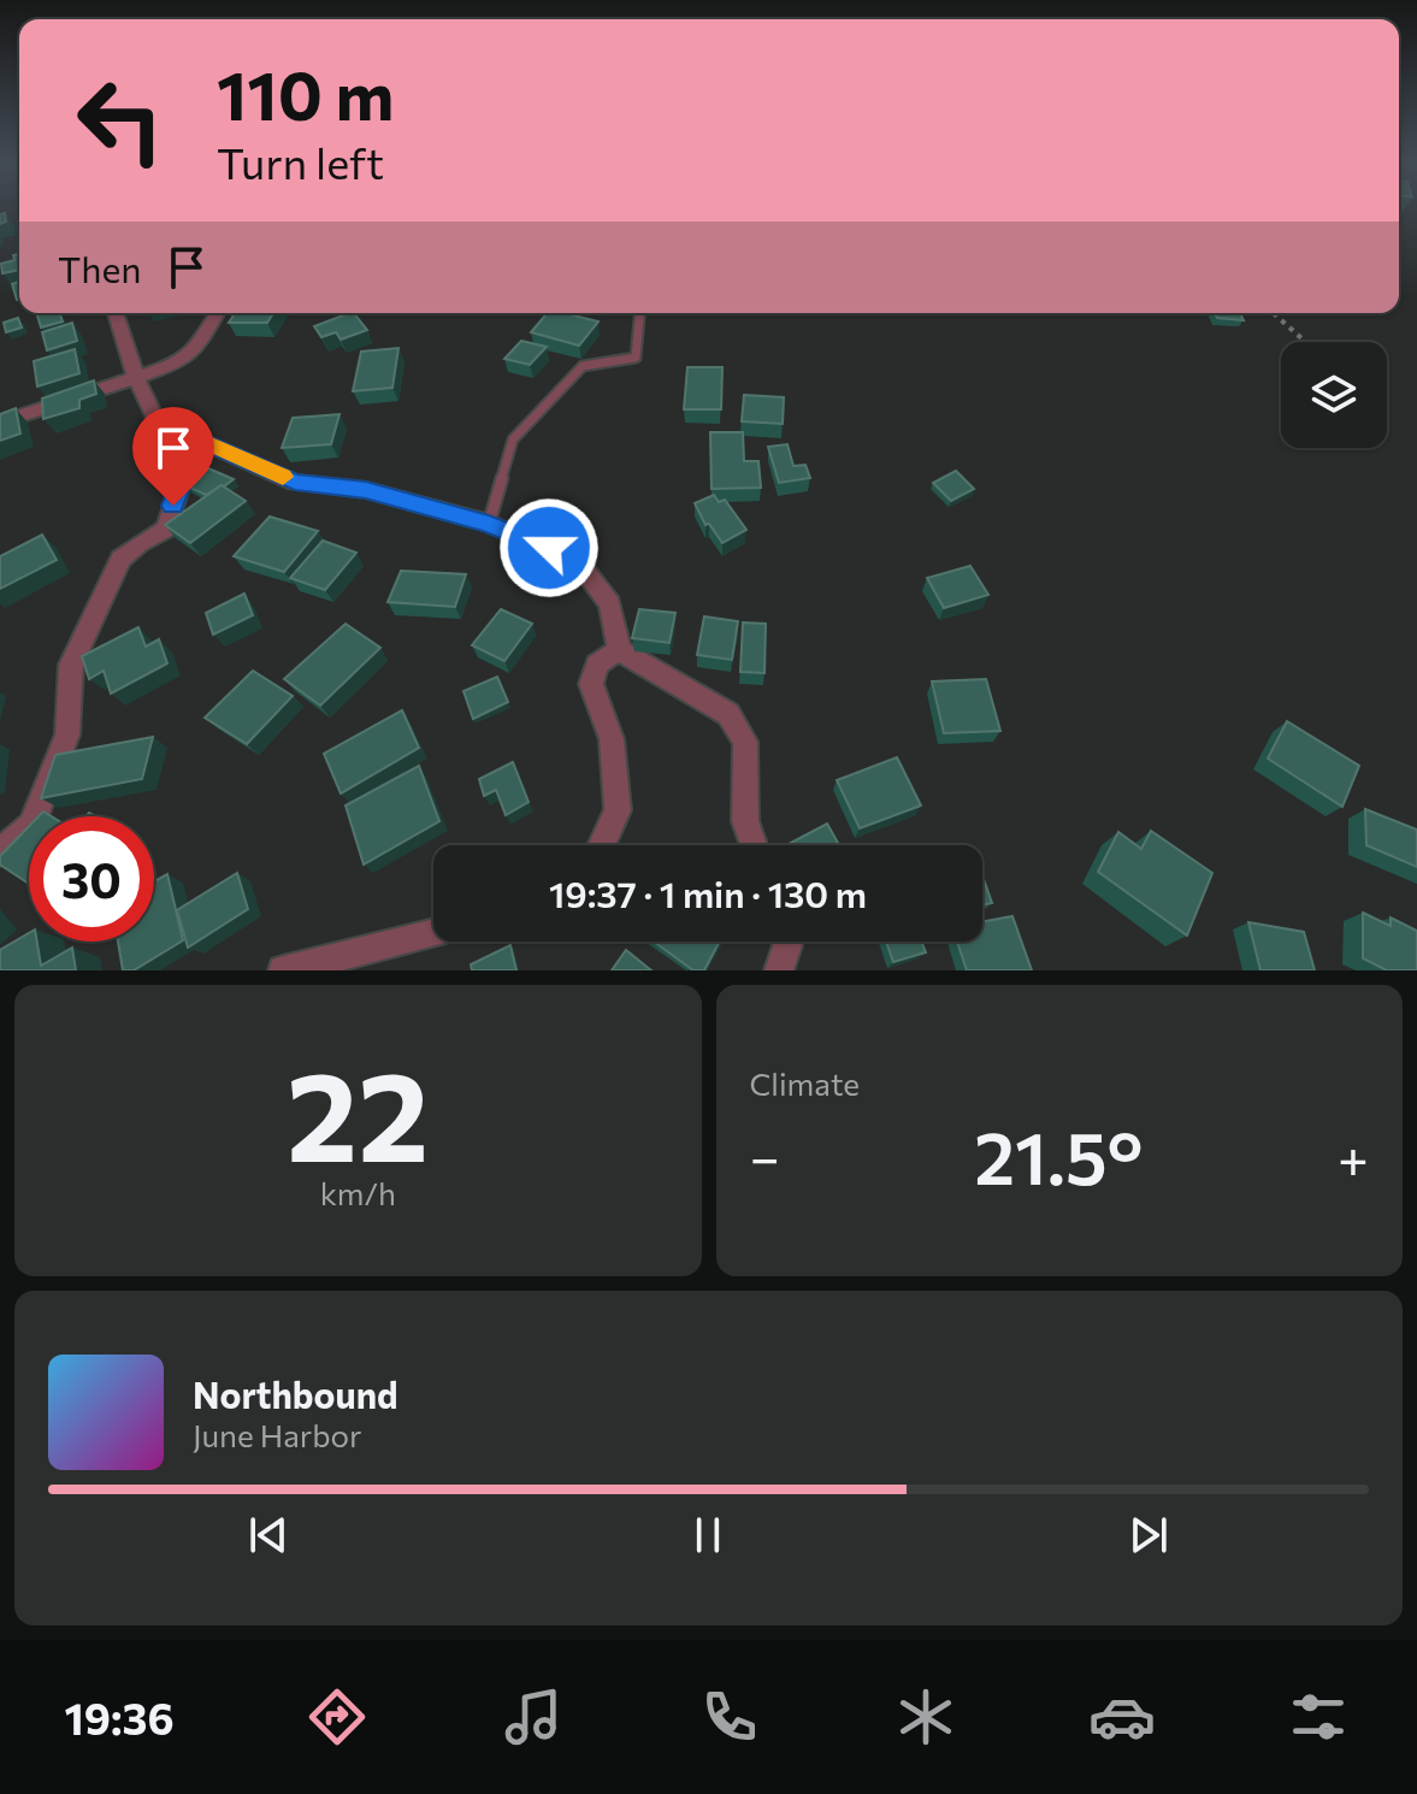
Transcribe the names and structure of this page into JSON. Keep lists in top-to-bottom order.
{
  "page": {
    "turn": ["110 m", "Turn left"],
    "then": "Then",
    "limit": "30",
    "trip": "19:37 · 1 min · 130 m",
    "tile": [
      ["22", "km/h"],
      "Climate"
    ],
    "heat": ["−", "21.5°", "+"],
    "song": ["Northbound", "June Harbor"],
    "tabs": "19:36"
  }
}
